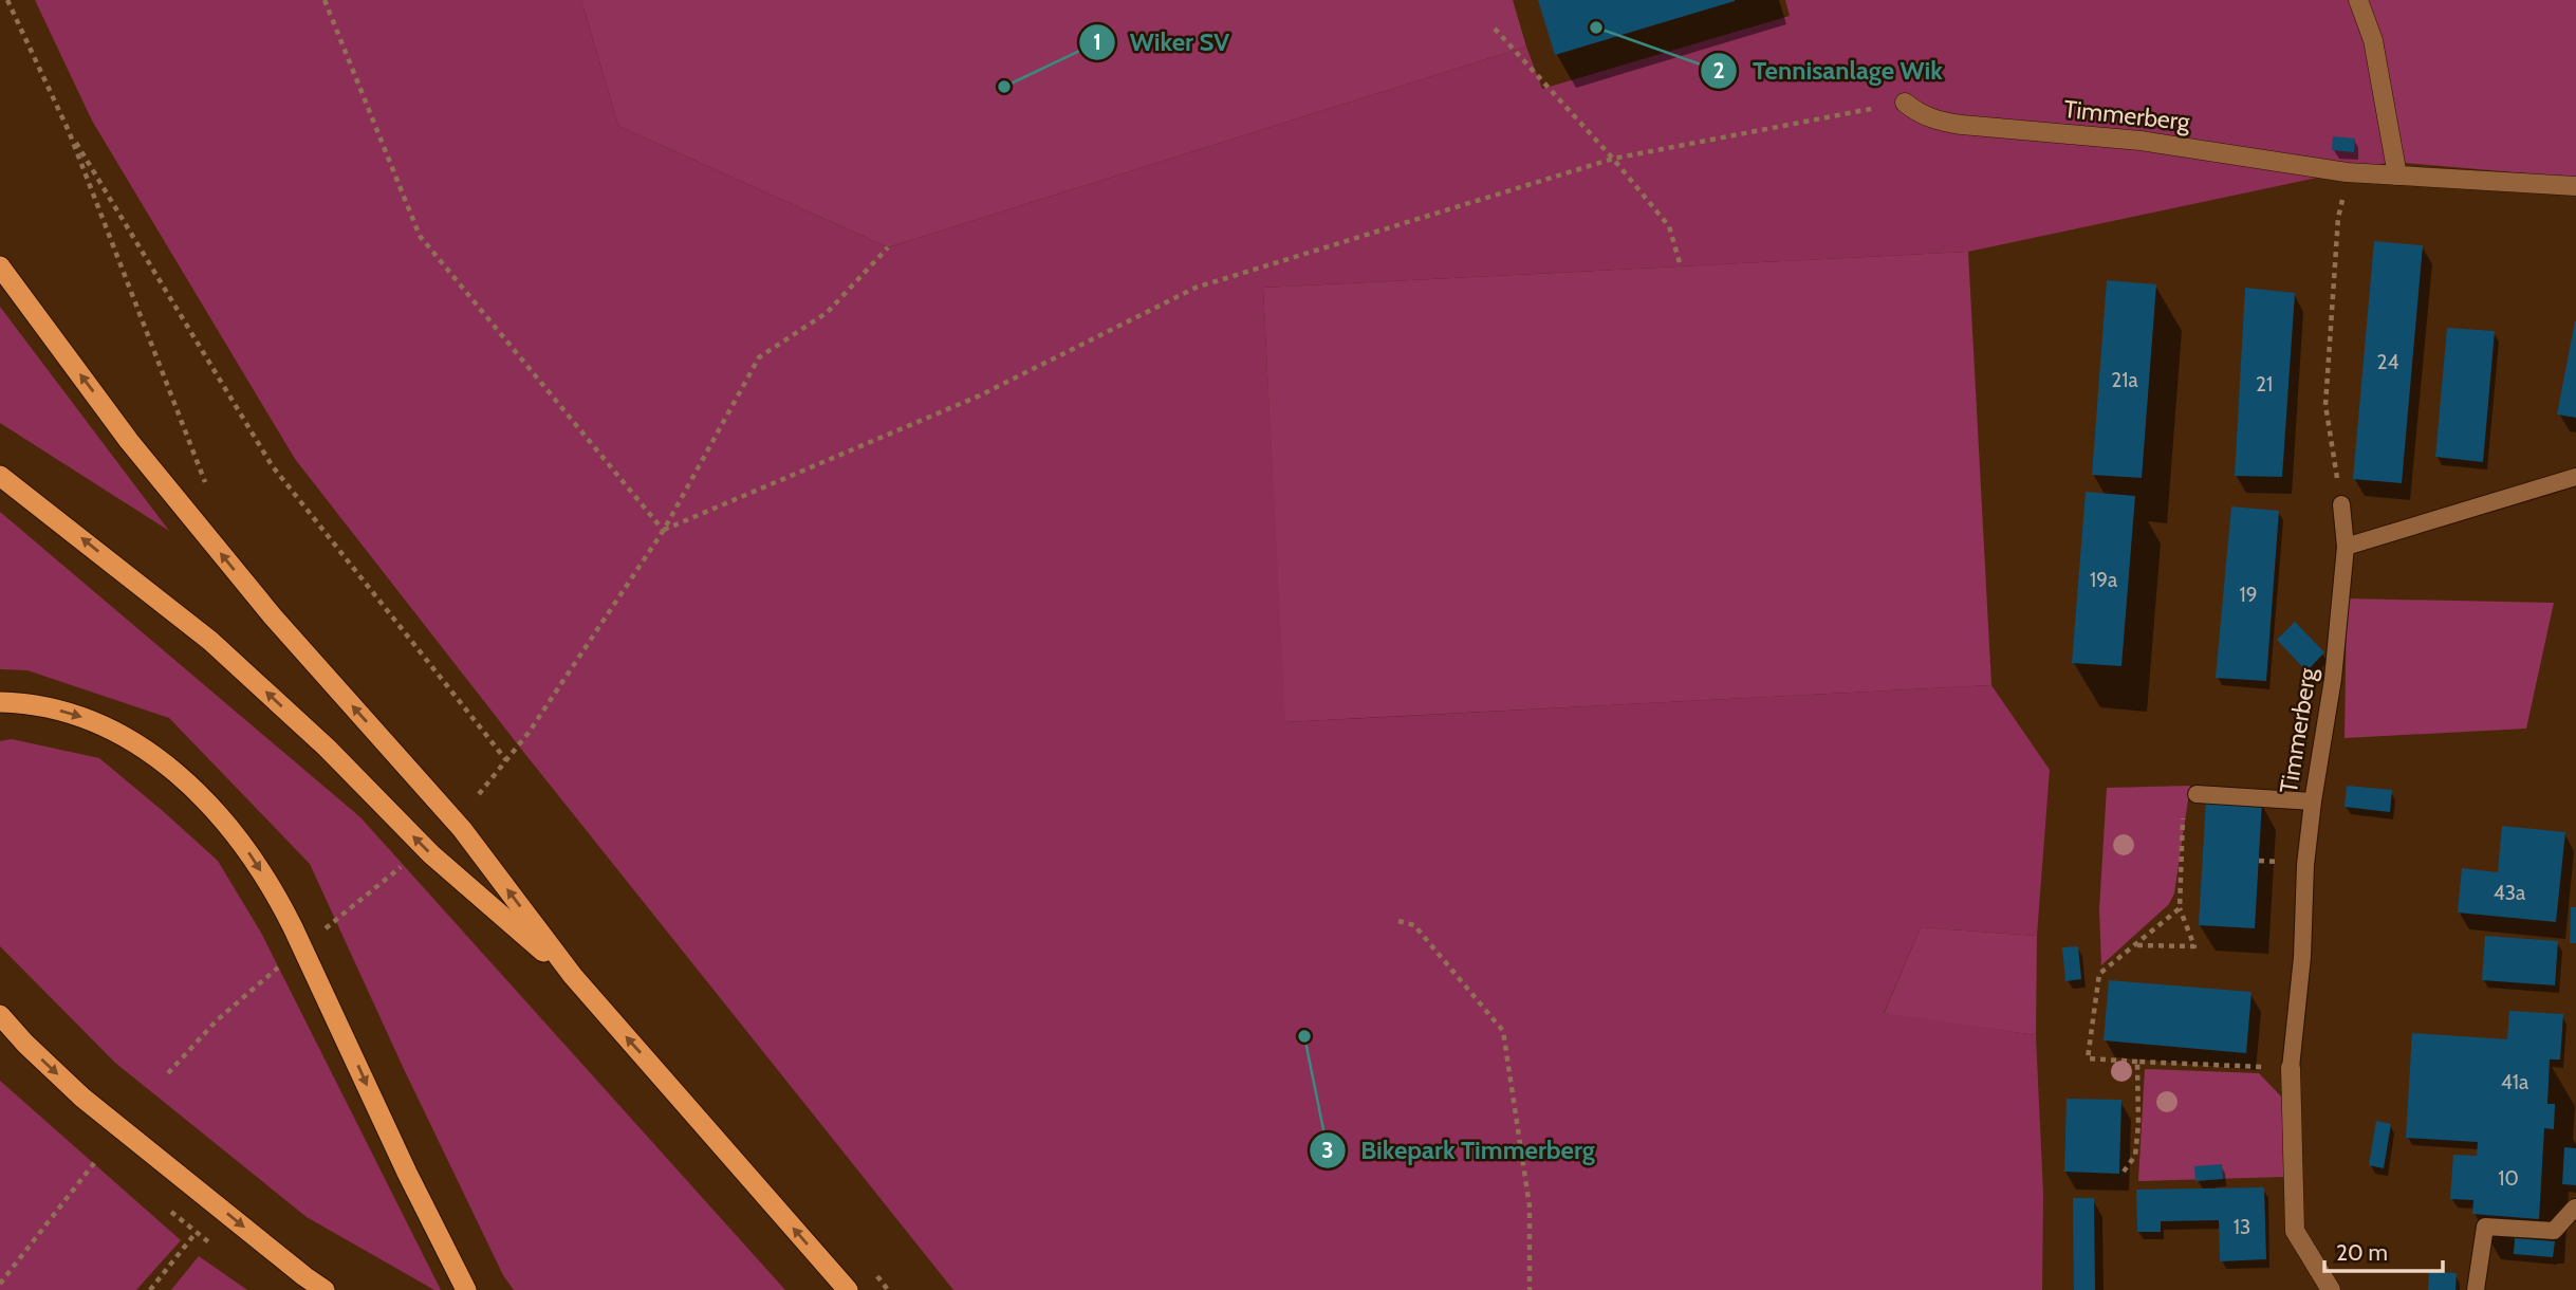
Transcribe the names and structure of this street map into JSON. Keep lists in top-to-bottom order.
{
  "streets": {
    "street": ["Timmerberg"]
  },
  "places": ["Tennisanlage Wik", "Wiker SV", "Bikepark Timmerberg"],
  "house_numbers": [
    "24",
    "21a",
    "21",
    "19a",
    "19",
    "43a",
    "41a",
    "10",
    "13"
  ],
  "scale_bar": "20 m"
}
